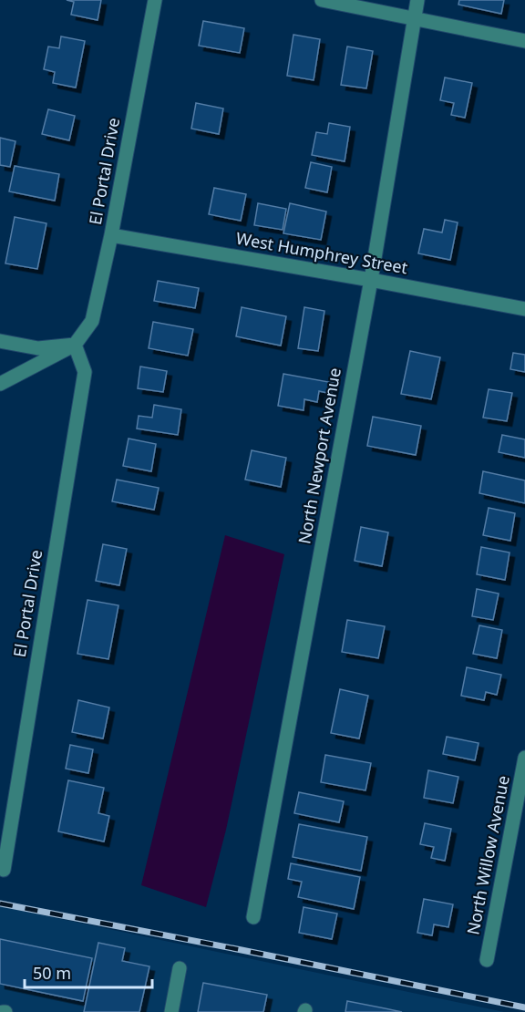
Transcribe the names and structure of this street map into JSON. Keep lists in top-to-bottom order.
{
  "streets": {
    "street": [
      "El Portal Drive",
      "West Humphrey Street",
      "North Newport Avenue",
      "North Willow Avenue"
    ]
  },
  "crossings": [
    ["El Portal Drive", "West Humphrey Street"],
    ["West Humphrey Street", "North Newport Avenue"]
  ],
  "scale_bar": "50 m"
}
